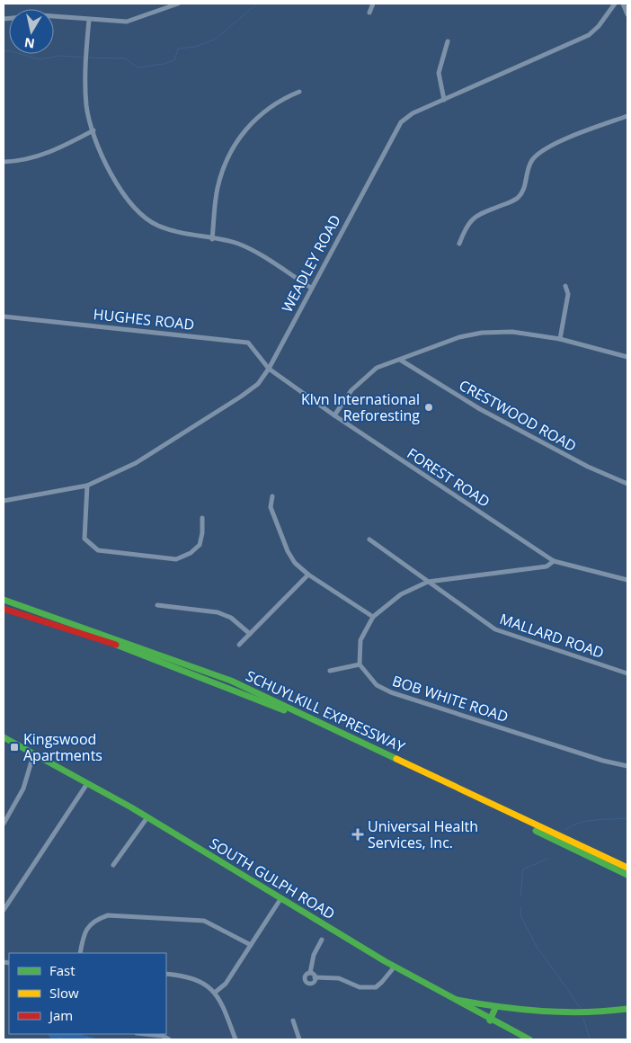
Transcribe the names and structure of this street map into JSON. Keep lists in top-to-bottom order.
{
  "streets": {
    "main road": ["SCHUYLKILL EXPRESSWAY", "SOUTH GULPH ROAD"],
    "street": [
      "WEADLEY ROAD",
      "HUGHES ROAD",
      "CRESTWOOD ROAD",
      "FOREST ROAD",
      "MALLARD ROAD",
      "BOB WHITE ROAD"
    ]
  },
  "crossings": [
    ["WEADLEY ROAD", "HUGHES ROAD"],
    ["WEADLEY ROAD", "FOREST ROAD"],
    ["HUGHES ROAD", "FOREST ROAD"]
  ],
  "places": {
    "other": ["Klvn International Reforesting"],
    "transit": ["Kingswood Apartments"],
    "health": ["Universal Health Services, Inc."]
  },
  "legend": ["Fast", "Slow", "Jam"],
  "north": "bottom"
}
